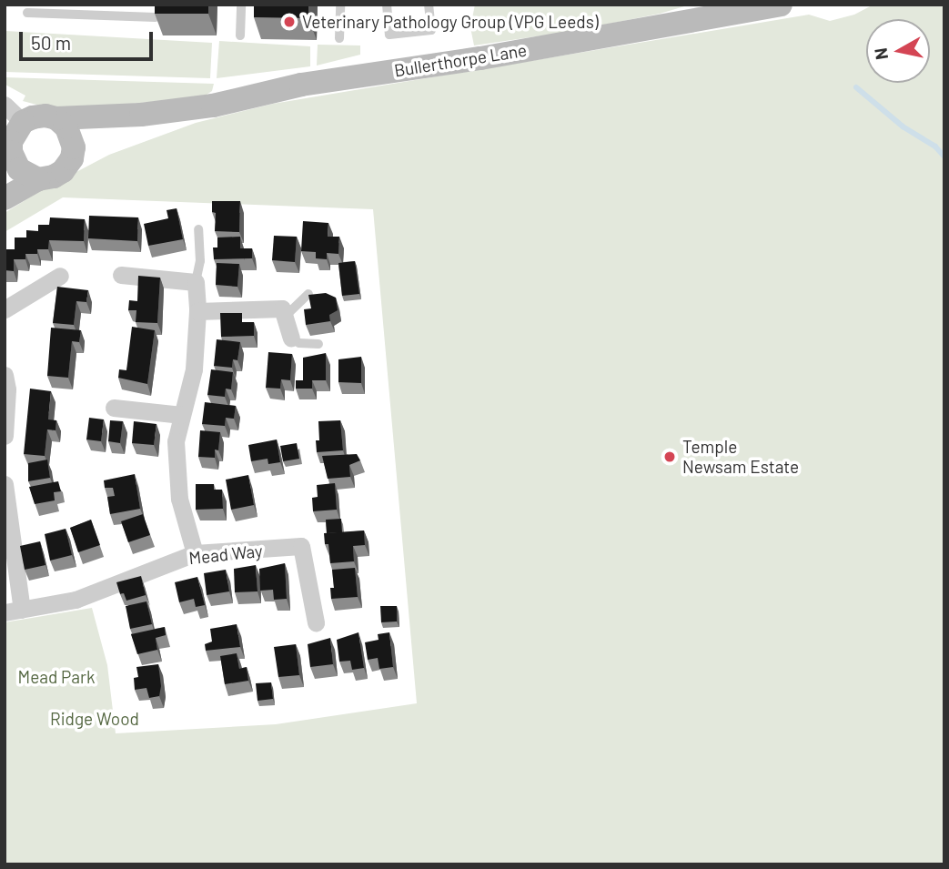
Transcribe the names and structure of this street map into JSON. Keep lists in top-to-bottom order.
{
  "streets": {
    "street": ["Bullerthorpe Lane", "Mead Way"]
  },
  "parks": ["Mead Park", "Ridge Wood"],
  "places": ["Veterinary Pathology Group (VPG Leeds)", "Temple Newsam Estate"],
  "scale_bar": "50 m",
  "north": "left"
}
